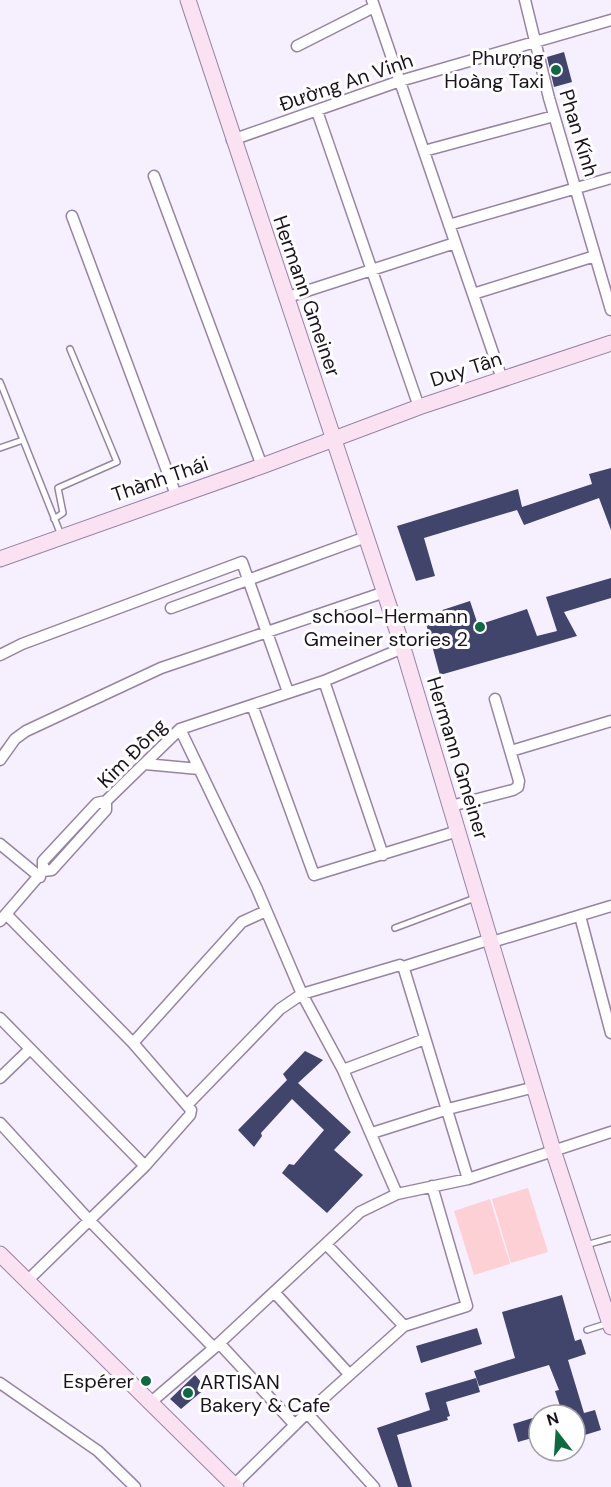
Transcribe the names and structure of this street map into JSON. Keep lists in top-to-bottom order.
{
  "streets": {
    "street": [
      "Đường An Vinh",
      "Phan Kính",
      "Hermann Gmeiner",
      "Duy Tân",
      "Thành Thái",
      "Kim Đồng"
    ]
  },
  "crossings": [
    ["Đường An Vinh", "Phan Kính"],
    ["Đường An Vinh", "Hermann Gmeiner"],
    ["Hermann Gmeiner", "Duy Tân"],
    ["Hermann Gmeiner", "Thành Thái"],
    ["Hermann Gmeiner", "Kim Đồng"],
    ["Duy Tân", "Thành Thái"]
  ],
  "places": [
    "Phượng Hoàng Taxi",
    "school-Hermann Gmeiner stories 2",
    "Espérer",
    "ARTISAN Bakery & Cafe"
  ],
  "north": "top"
}
